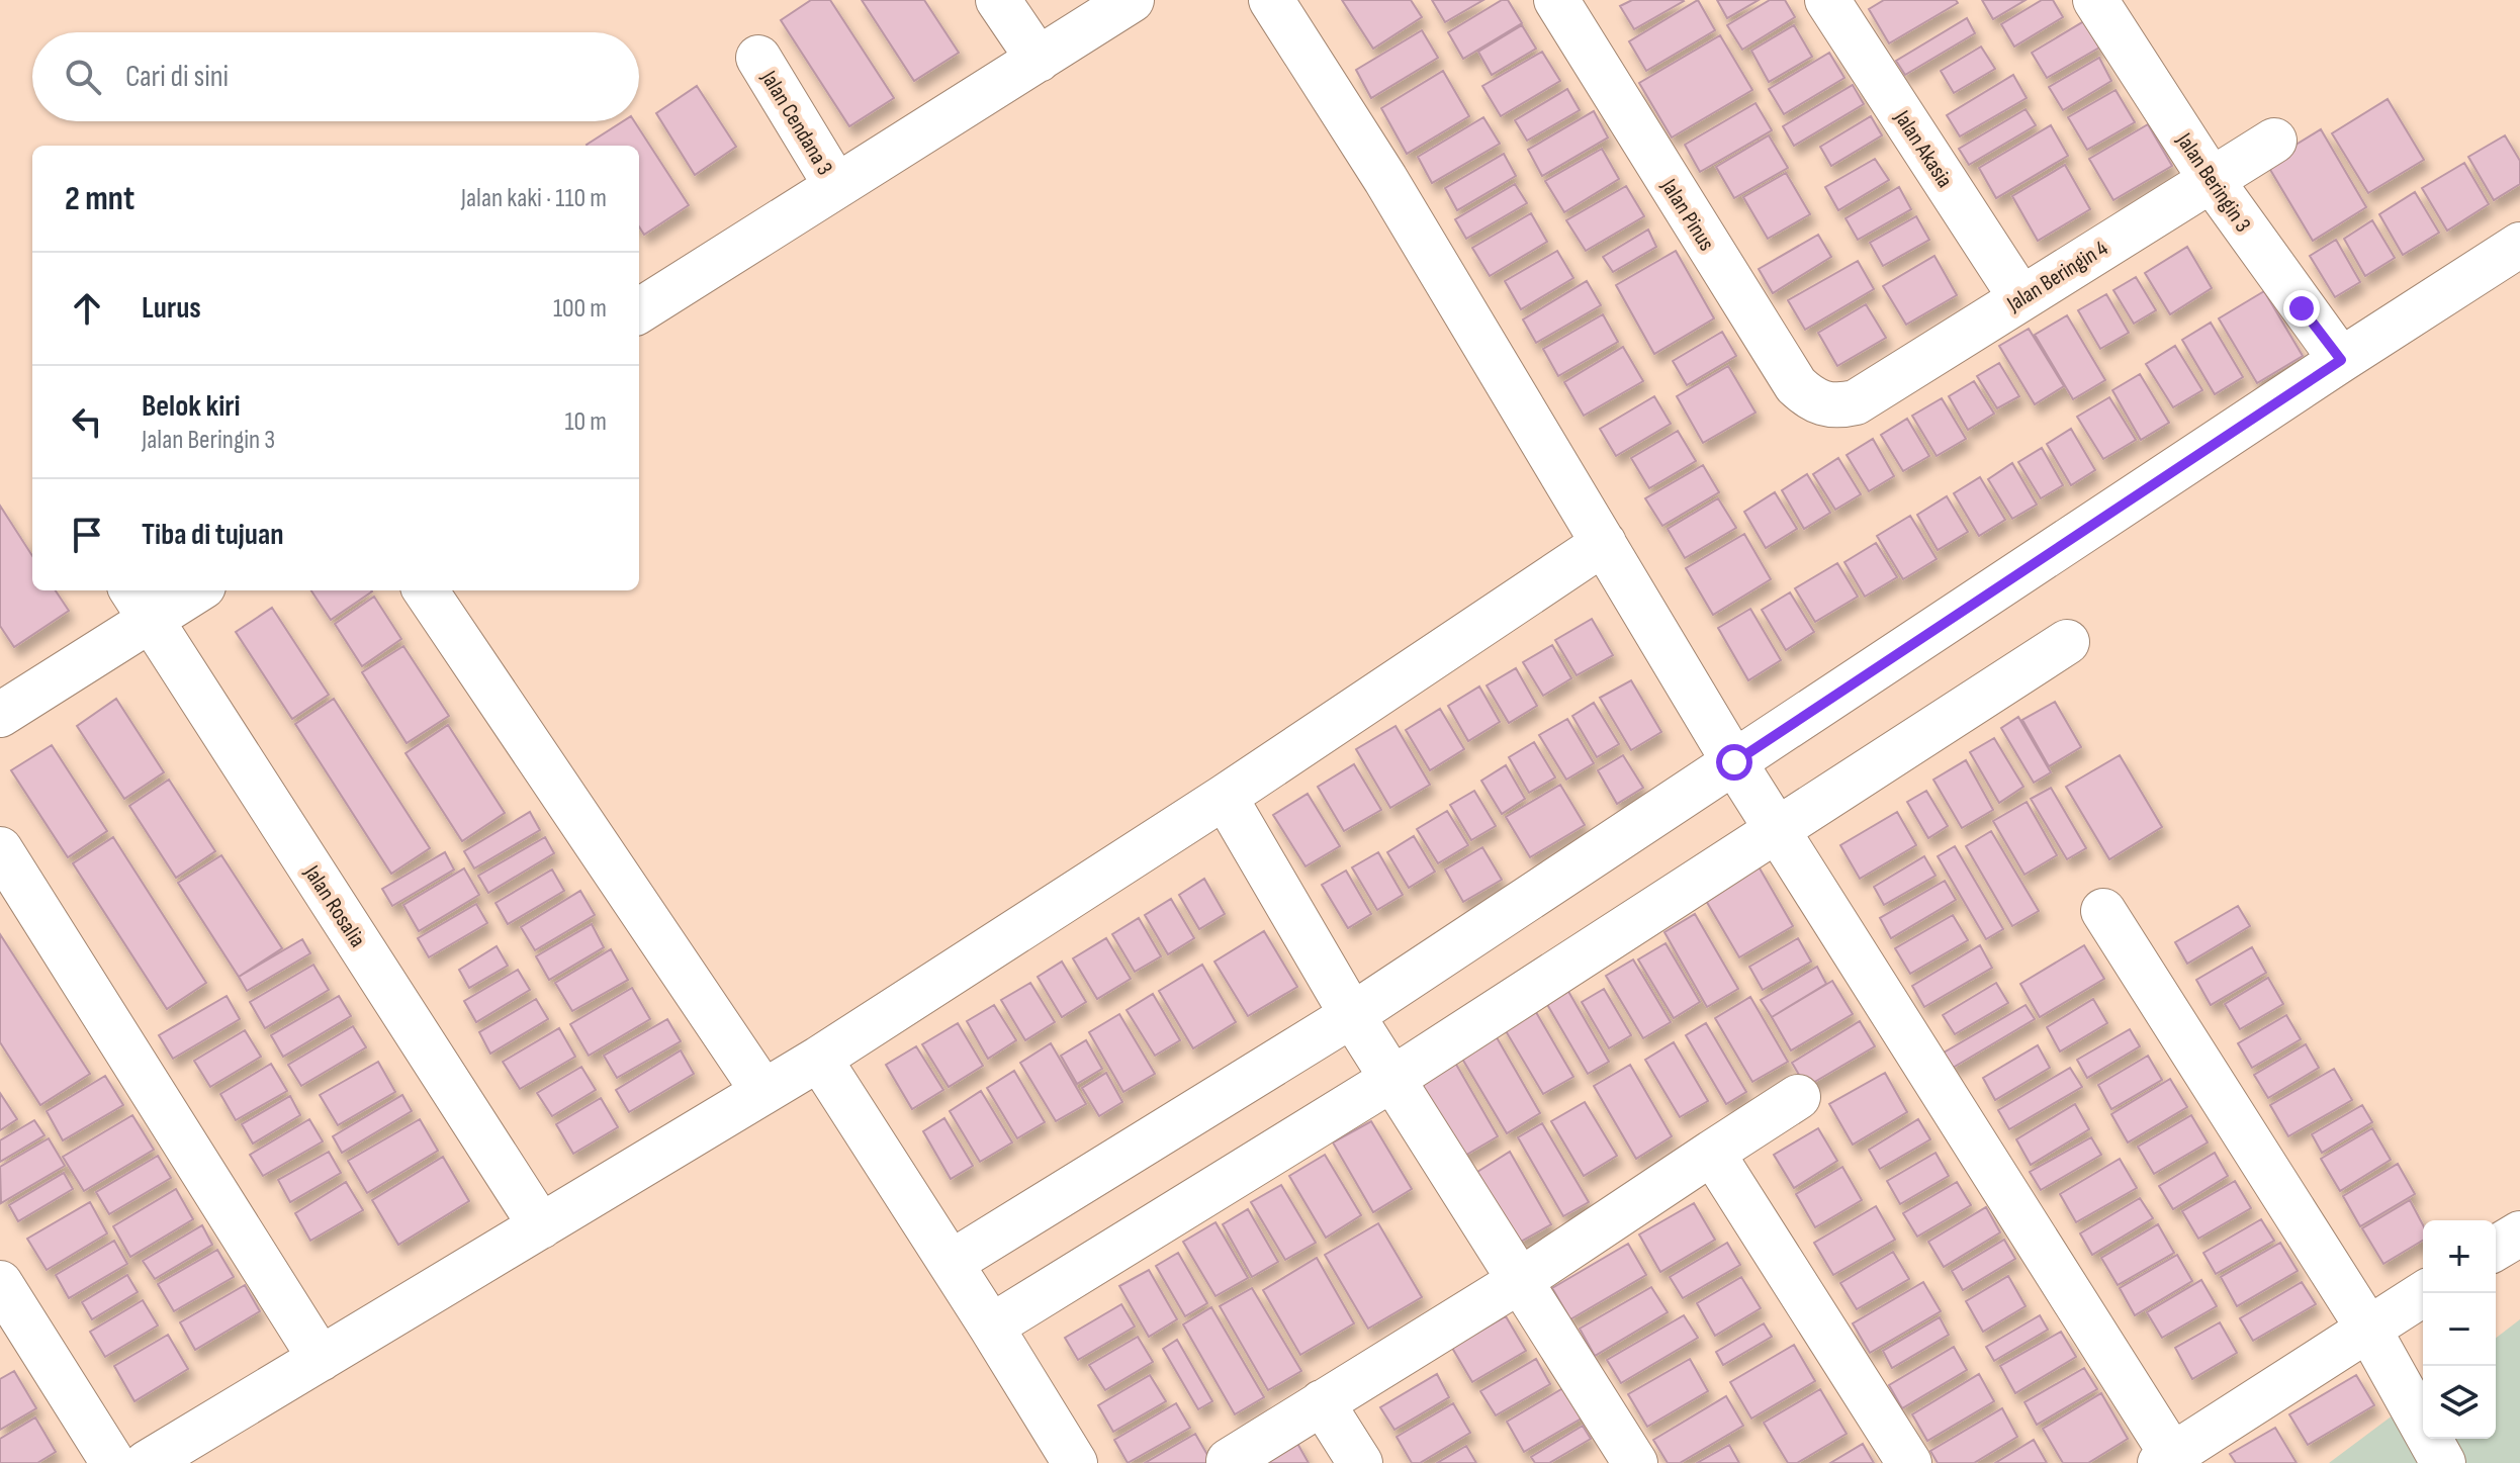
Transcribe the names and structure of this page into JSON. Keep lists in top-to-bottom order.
{
  "streets": {
    "street": [
      "Jalan Cendana 3",
      "Jalan Akasia",
      "Jalan Beringin 3",
      "Jalan Pinus",
      "Jalan Beringin 4",
      "Jalan Rosalia"
    ]
  },
  "crossings": [
    ["Jalan Akasia", "Jalan Beringin 4"],
    ["Jalan Beringin 3", "Jalan Beringin 4"],
    ["Jalan Pinus", "Jalan Beringin 4"]
  ],
  "page": {
    "search": "Cari di sini",
    "heading": ["2 mnt", "Jalan kaki · 110 m"],
    "list": [
      ["Lurus", "100 m"],
      ["Belok kiri", "Jalan Beringin 3", "10 m"],
      "Tiba di tujuan"
    ],
    "map_buttons": ["+", "−"]
  }
}
